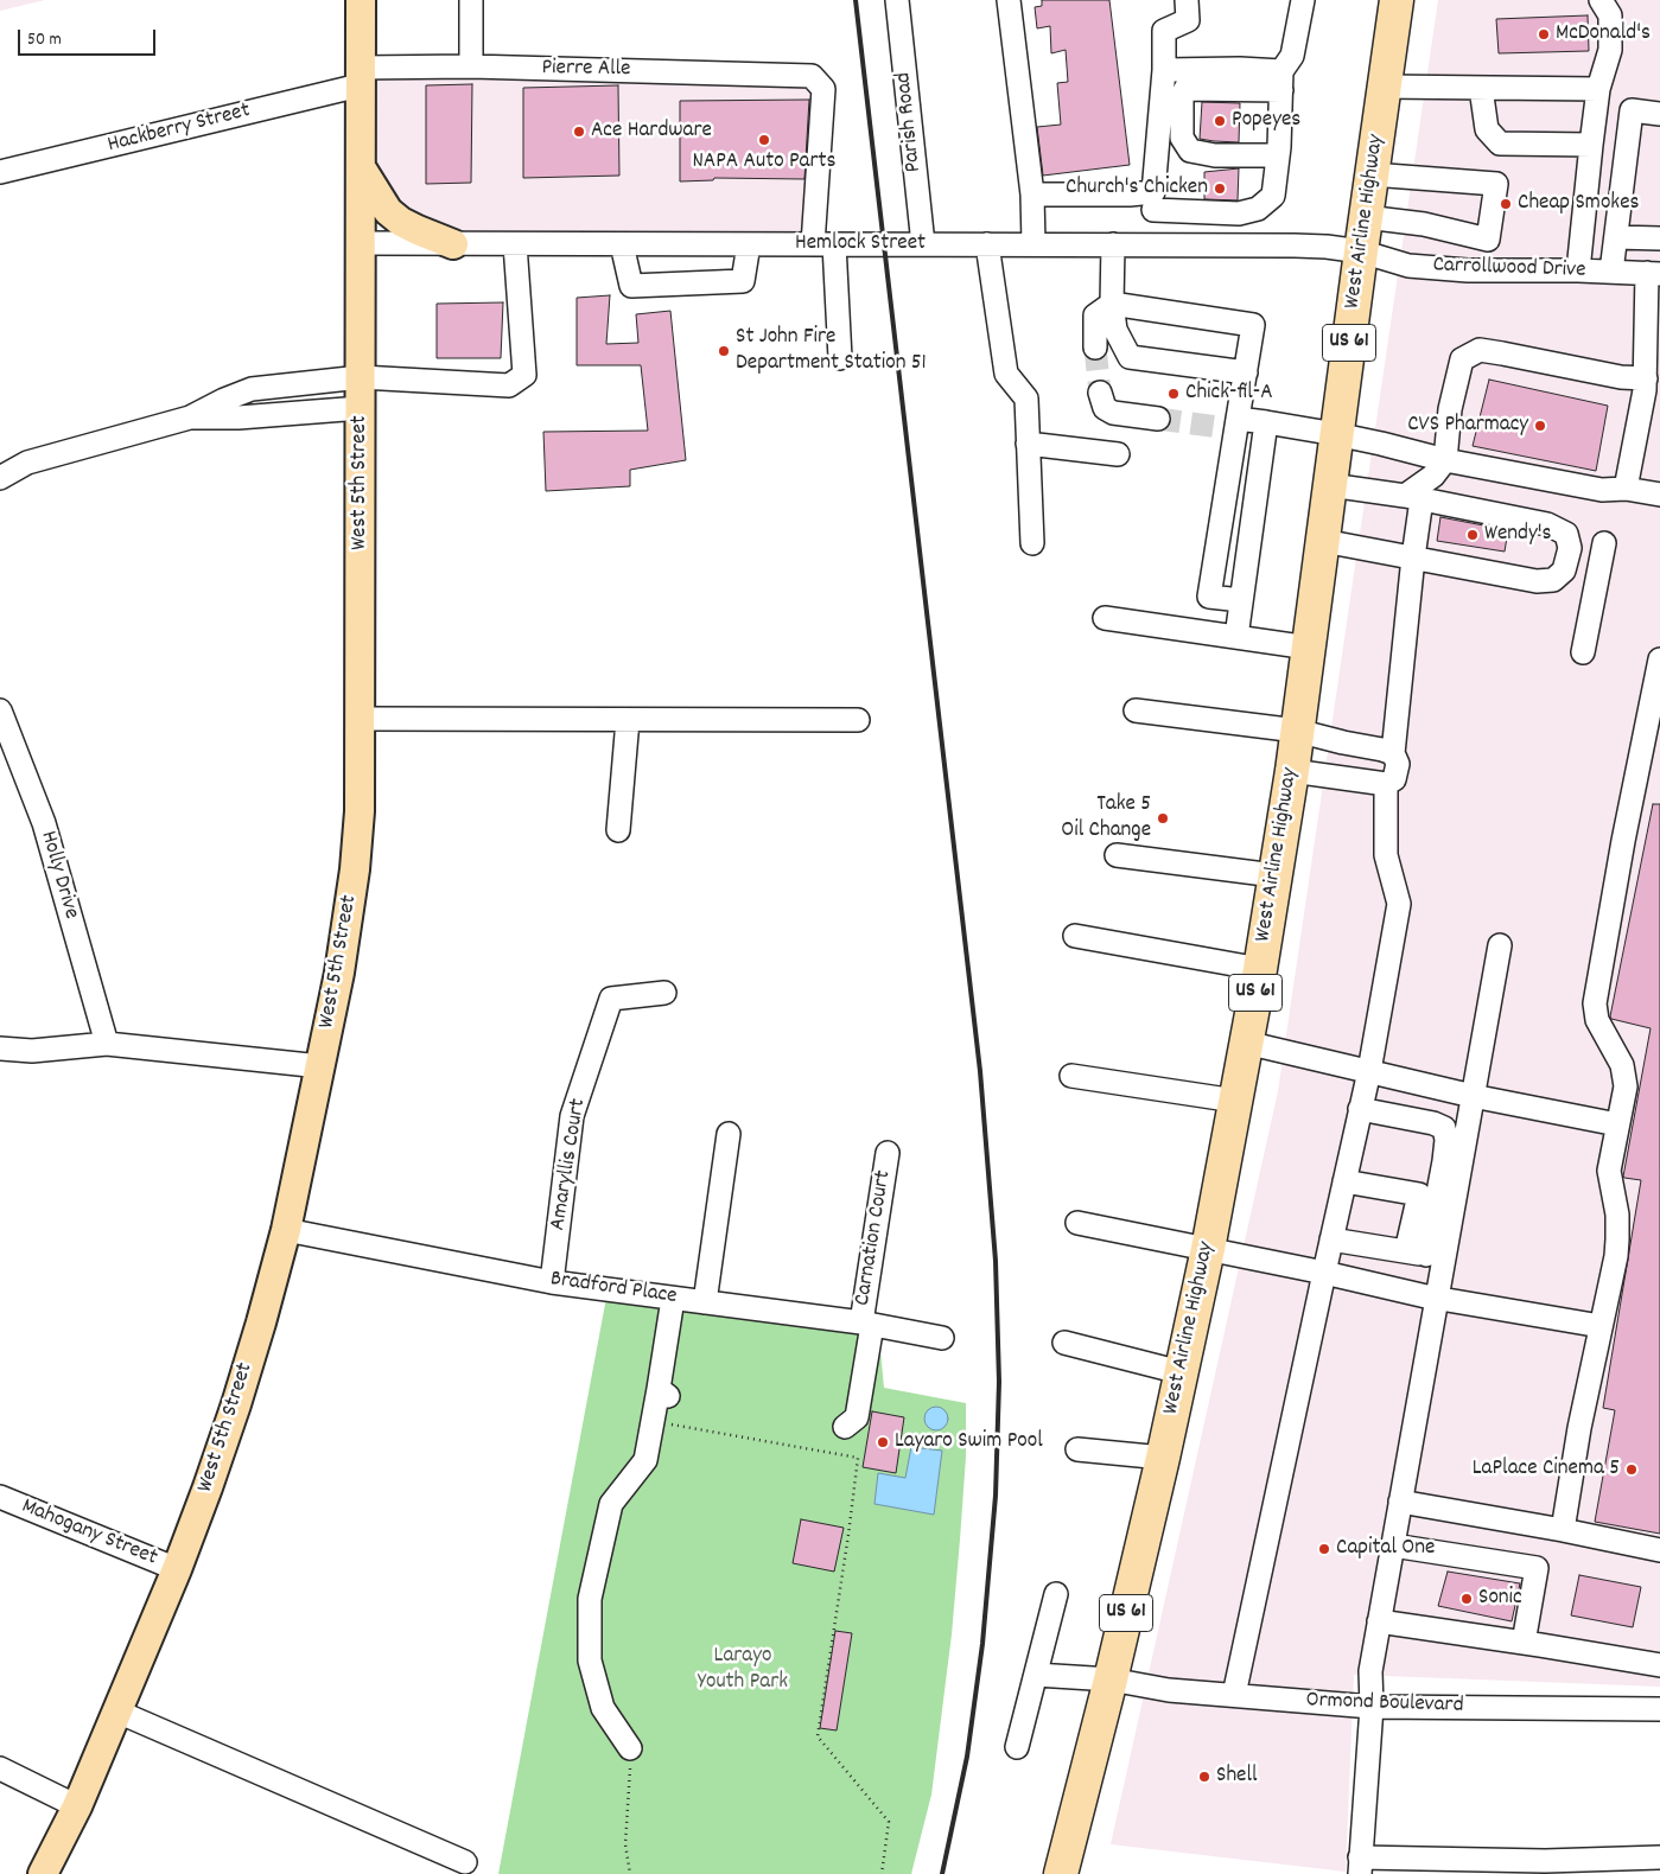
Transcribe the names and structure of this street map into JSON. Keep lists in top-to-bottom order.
{
  "streets": {
    "highway": ["West Airline Highway", "US 61"],
    "main road": ["West 5th Street"],
    "street": [
      "Pierre Alle",
      "Parish Road",
      "Hackberry Street",
      "Hemlock Street",
      "Carrollwood Drive",
      "Holly Drive",
      "Amaryllis Court",
      "Carnation Court",
      "Bradford Place",
      "Mahogany Street",
      "Ormond Boulevard"
    ]
  },
  "crossings": [
    ["Pierre Alle", "Hackberry Street"],
    ["Pierre Alle", "Hemlock Street"],
    ["Pierre Alle", "West 5th Street"],
    ["Parish Road", "Hemlock Street"],
    ["Hackberry Street", "West 5th Street"],
    ["West Airline Highway", "Hemlock Street"],
    ["West Airline Highway", "Carrollwood Drive"],
    ["West Airline Highway", "Ormond Boulevard"],
    ["Hemlock Street", "Carrollwood Drive"],
    ["Hemlock Street", "West 5th Street"],
    ["West 5th Street", "Bradford Place"],
    ["West 5th Street", "Mahogany Street"],
    ["Amaryllis Court", "Bradford Place"],
    ["Carnation Court", "Bradford Place"]
  ],
  "parks": ["Larayo Youth Park"],
  "places": [
    "McDonald's",
    "Popeyes",
    "Ace Hardware",
    "NAPA Auto Parts",
    "Church's Chicken",
    "Cheap Smokes",
    "St John Fire Department Station 51",
    "Chick-fil-A",
    "CVS Pharmacy",
    "Wendy's",
    "Take 5 Oil Change",
    "Layaro Swim Pool",
    "LaPlace Cinema 5",
    "Capital One",
    "Sonic",
    "Shell"
  ],
  "scale_bar": "50 m"
}
